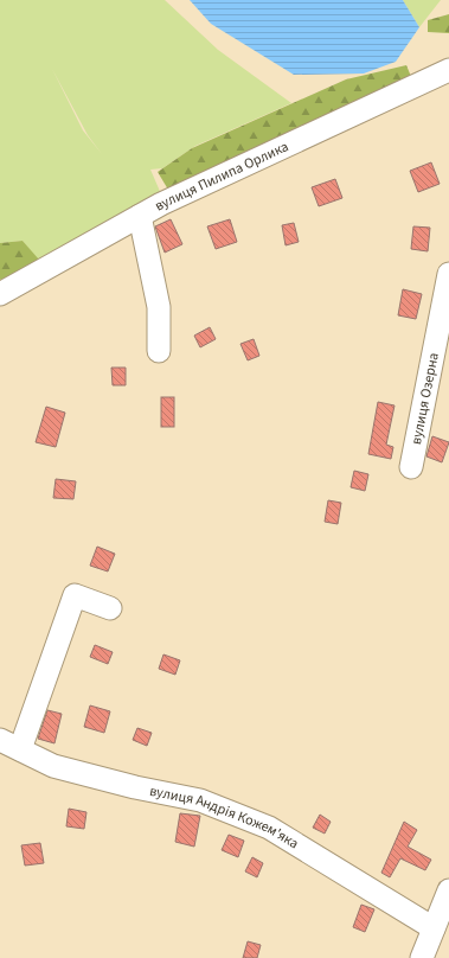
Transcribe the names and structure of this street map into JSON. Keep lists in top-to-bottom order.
{
  "streets": {
    "street": ["вулиця Пилипа Орлика", "вулиця Озерна", "вулиця Андрія Кожем'яка"]
  }
}
